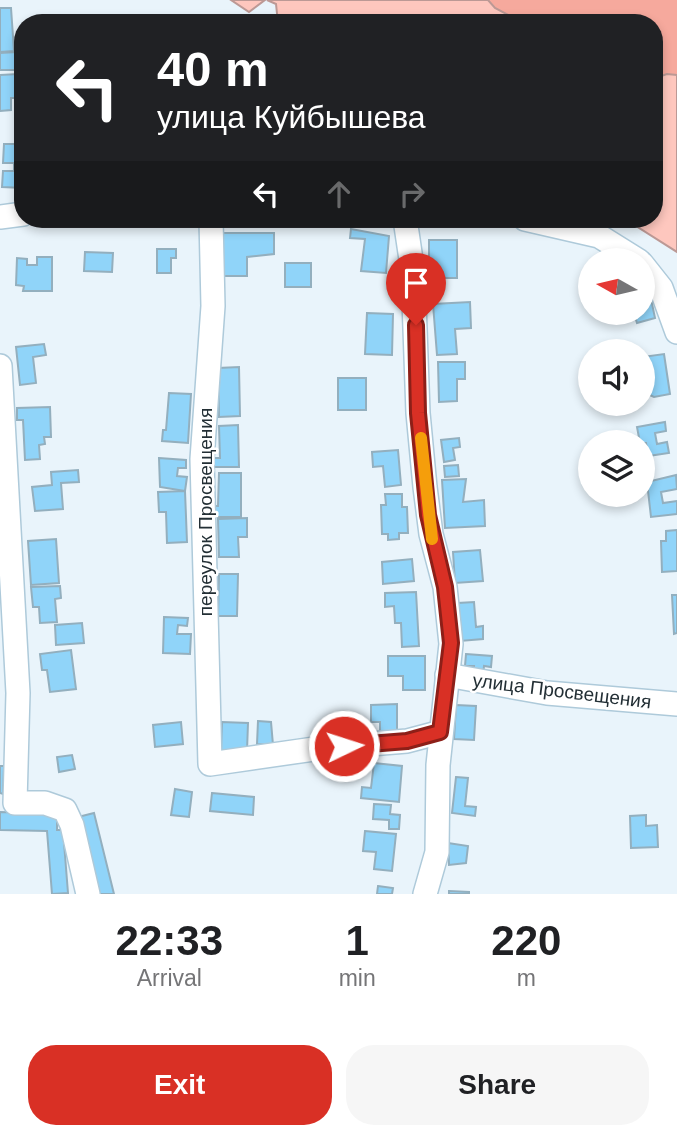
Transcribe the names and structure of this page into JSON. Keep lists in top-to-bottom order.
{
  "streets": {
    "street": ["переулок Просвещения", "улица Просвещения"]
  },
  "north": "left",
  "page": {
    "turn": ["40 m", "улица Куйбышева"],
    "eta": [
      "22:33",
      "Arrival",
      "1",
      "min",
      "220",
      "m"
    ],
    "buttons": ["Exit", "Share"]
  }
}
